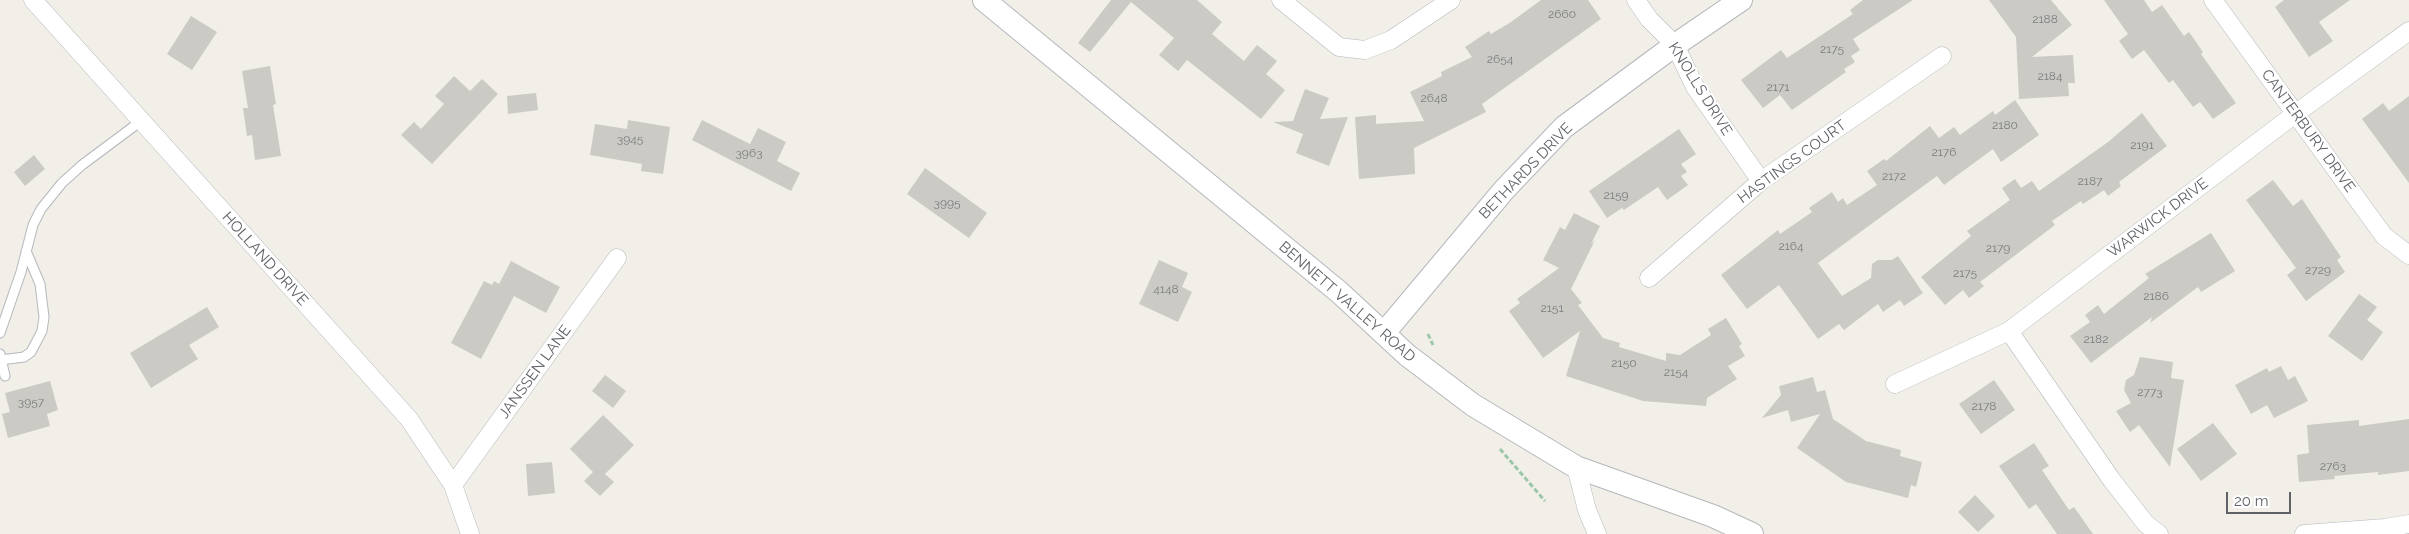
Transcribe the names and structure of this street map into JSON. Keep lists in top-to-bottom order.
{
  "streets": {
    "street": [
      "KNOLLS DRIVE",
      "CANTERBURY DRIVE",
      "HASTINGS COURT",
      "BETHARDS DRIVE",
      "WARWICK DRIVE",
      "HOLLAND DRIVE",
      "BENNETT VALLEY ROAD",
      "JANSSEN LANE"
    ]
  },
  "crossings": [
    ["KNOLLS DRIVE", "HASTINGS COURT"],
    ["KNOLLS DRIVE", "BETHARDS DRIVE"],
    ["CANTERBURY DRIVE", "WARWICK DRIVE"],
    ["BETHARDS DRIVE", "BENNETT VALLEY ROAD"],
    ["HOLLAND DRIVE", "JANSSEN LANE"]
  ],
  "house_numbers": [
    "2660",
    "2188",
    "2175",
    "2654",
    "2184",
    "2171",
    "2648",
    "2180",
    "3945",
    "2191",
    "2176",
    "3963",
    "2172",
    "2187",
    "2159",
    "3995",
    "2164",
    "2179",
    "2729",
    "2175",
    "4148",
    "2186",
    "2151",
    "2182",
    "2150",
    "2154",
    "2773",
    "3957",
    "2178",
    "2763"
  ],
  "scale_bar": "20 m"
}
